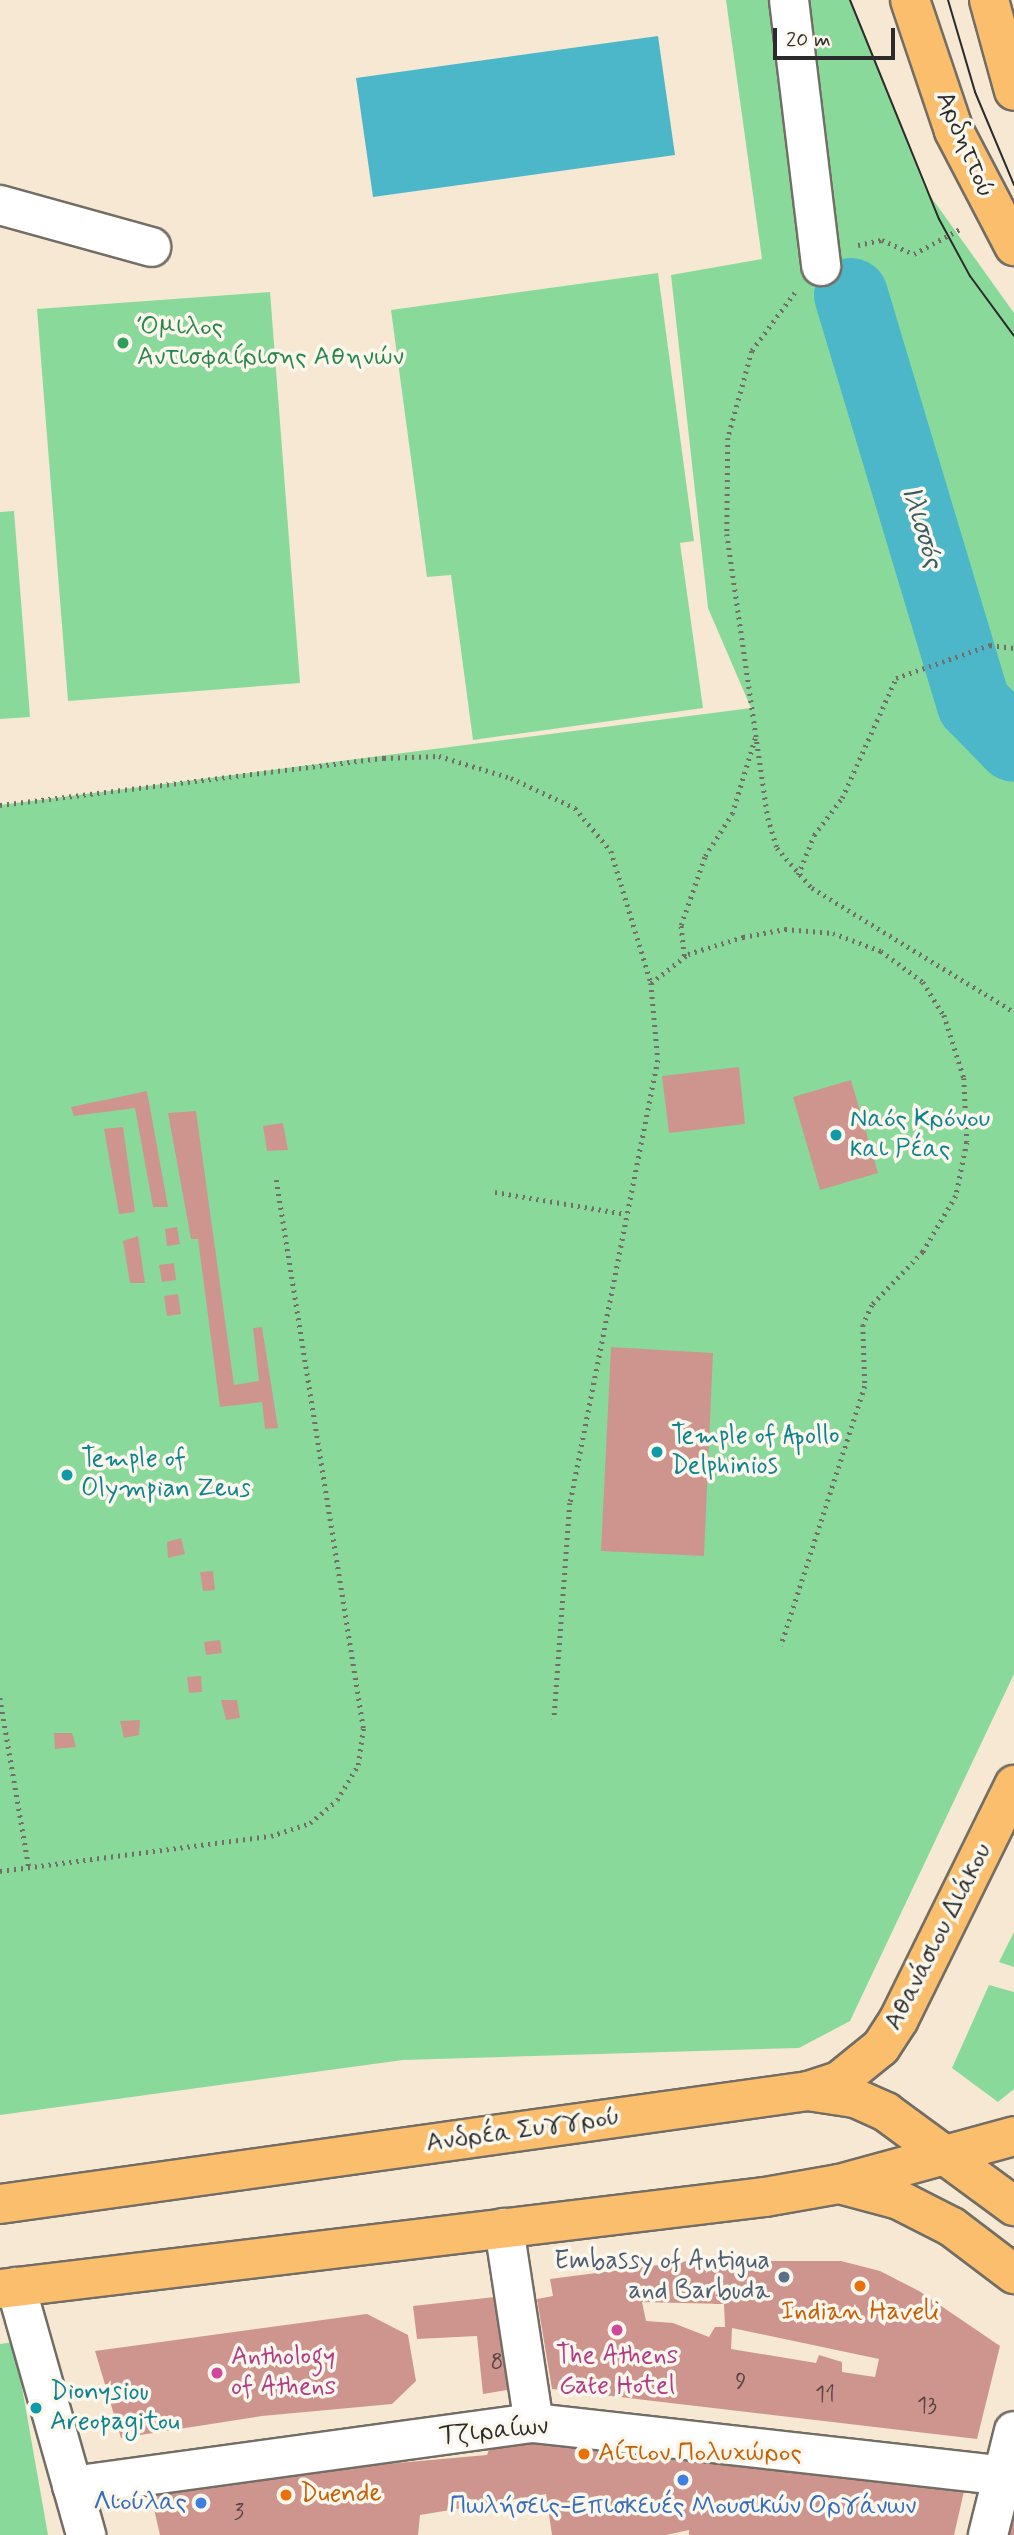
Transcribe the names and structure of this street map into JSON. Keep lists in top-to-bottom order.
{
  "streets": {
    "main road": ["Αρδηττού", "Αθανάσιου Διάκου", "Ανδρέα Συγγρού"],
    "street": ["Τζιραίων"]
  },
  "crossings": [
    ["Αθανάσιου Διάκου", "Ανδρέα Συγγρού"]
  ],
  "water": ["Ιλισσός"],
  "places": [
    "Όμιλος Αντισφαίρισης Αθηνών",
    "Ναός Κρόνου και Ρέας",
    "Temple of Apollo Delphinios",
    "Temple of Olympian Zeus",
    "Embassy of Antigua and Barbuda",
    "Indian Haveli",
    "The Athens Gate Hotel",
    "Anthology of Athens",
    "Dionysiou Areopagitou",
    "Αίτιον Πολυχώρος",
    "Πωλήσεις-Επισκευές Μουσικών Οργάνων",
    "Duende",
    "Λιούλας"
  ],
  "house_numbers": [
    "8",
    "9",
    "11",
    "13",
    "3"
  ],
  "scale_bar": "20 m"
}
